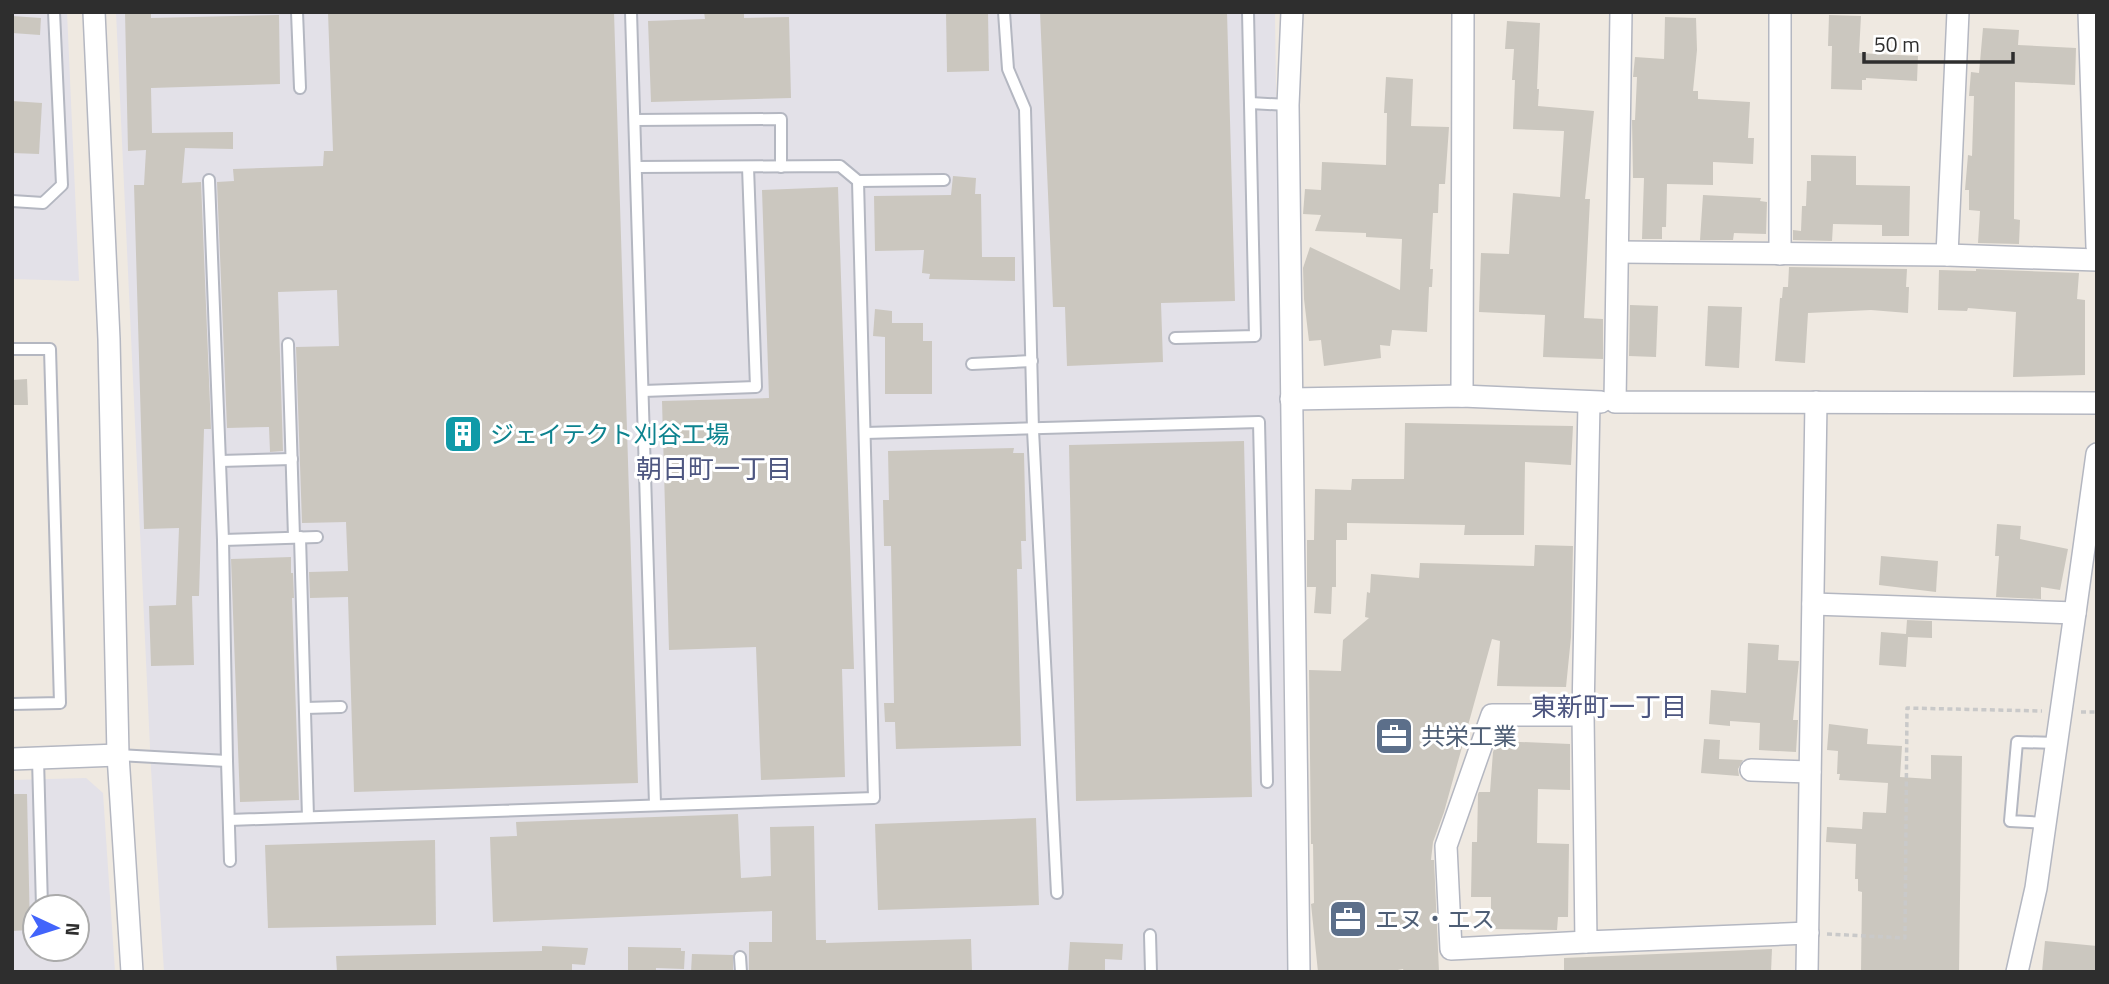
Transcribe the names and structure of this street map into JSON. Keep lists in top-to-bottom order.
{
  "districts": ["朝日町一丁目", "東新町一丁目"],
  "places": {
    "building": ["ジェイテクト刈谷工場"],
    "office": ["共栄工業", "エヌ・エス"]
  },
  "scale_bar": "50 m",
  "north": "right"
}
